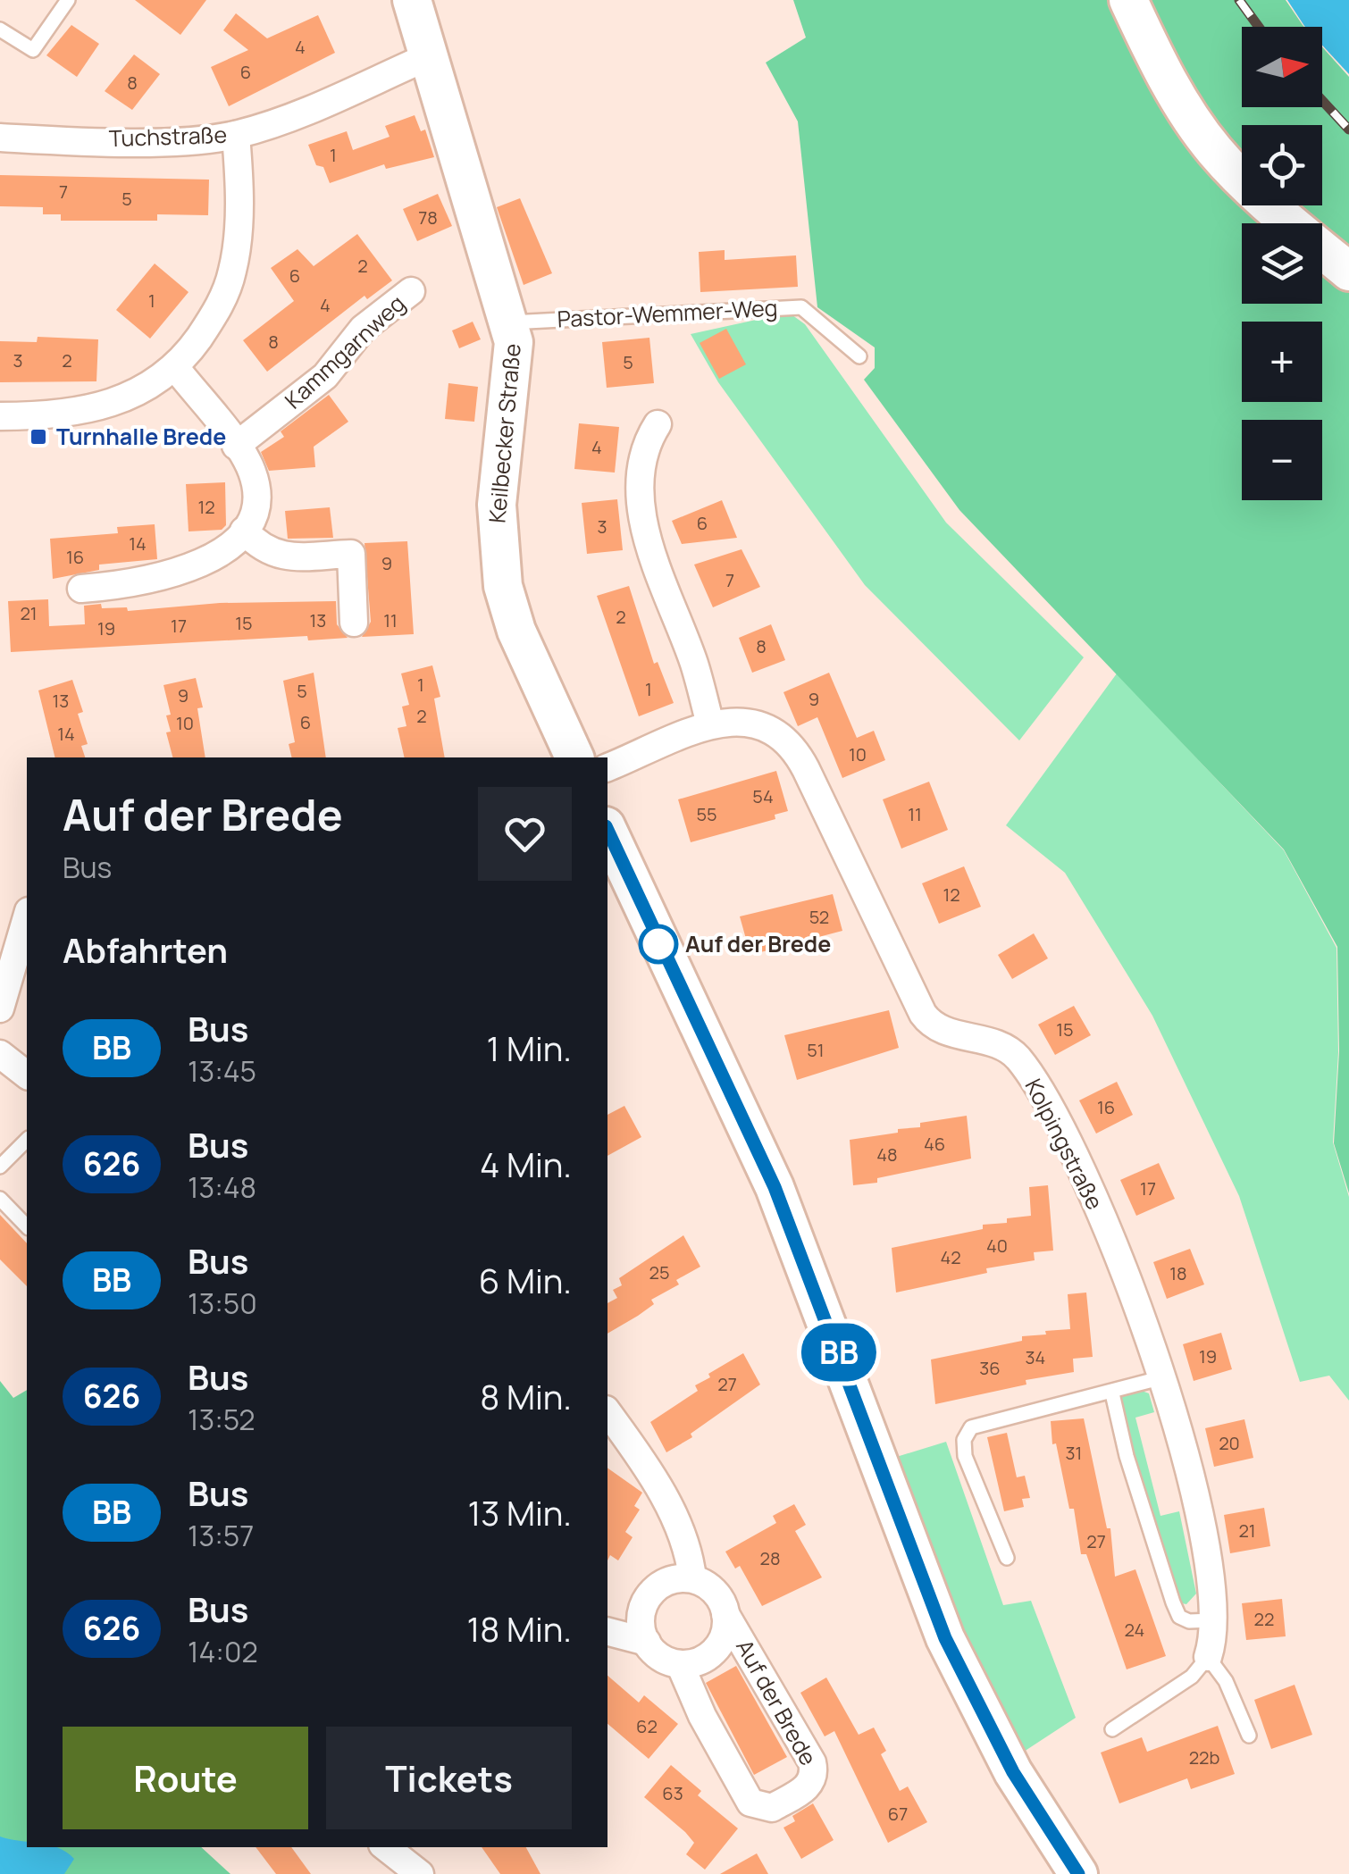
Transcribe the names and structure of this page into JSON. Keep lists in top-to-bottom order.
{
  "streets": {
    "main road": ["Keilbecker Straße"],
    "street": [
      "Tuchstraße",
      "Kammgarnweg",
      "Kolpingstraße",
      "Auf der Brede"
    ],
    "lane": ["Pastor-Wemmer-Weg"]
  },
  "crossings": [
    ["Tuchstraße", "Keilbecker Straße"],
    ["Pastor-Wemmer-Weg", "Keilbecker Straße"]
  ],
  "places": {
    "transit": ["Turnhalle Brede"],
    "other": ["Auf der Brede"]
  },
  "lines": ["bus line BB"],
  "house_numbers": [
    "4",
    "6",
    "8",
    "1",
    "7",
    "5",
    "78",
    "2",
    "6",
    "1",
    "4",
    "8",
    "3",
    "2",
    "5",
    "4",
    "12",
    "6",
    "3",
    "14",
    "16",
    "9",
    "7",
    "21",
    "2",
    "13",
    "11",
    "15",
    "17",
    "19",
    "8",
    "1",
    "1",
    "5",
    "9",
    "9",
    "13",
    "2",
    "6",
    "10",
    "14",
    "10",
    "54",
    "55",
    "11",
    "12",
    "52",
    "15",
    "51",
    "16",
    "46",
    "48",
    "17",
    "40",
    "42",
    "25",
    "18",
    "19",
    "34",
    "36",
    "27",
    "20",
    "31",
    "21",
    "27",
    "28",
    "22",
    "24",
    "62",
    "22b",
    "63",
    "67"
  ],
  "north": "right",
  "page": {
    "on_map": "BB",
    "map_buttons": ["+", "−"],
    "heading": [
      ["Auf der Brede", "Bus"],
      "Abfahrten"
    ],
    "list": [
      {
        "mark": "BB",
        "name": "Bus",
        "note": "13:45",
        "value": "1 Min."
      },
      {
        "mark": "626",
        "name": "Bus",
        "note": "13:48",
        "value": "4 Min."
      },
      {
        "mark": "BB",
        "name": "Bus",
        "note": "13:50",
        "value": "6 Min."
      },
      {
        "mark": "626",
        "name": "Bus",
        "note": "13:52",
        "value": "8 Min."
      },
      {
        "mark": "BB",
        "name": "Bus",
        "note": "13:57",
        "value": "13 Min."
      },
      {
        "mark": "626",
        "name": "Bus",
        "note": "14:02",
        "value": "18 Min."
      }
    ],
    "buttons": ["Route", "Tickets"]
  }
}
